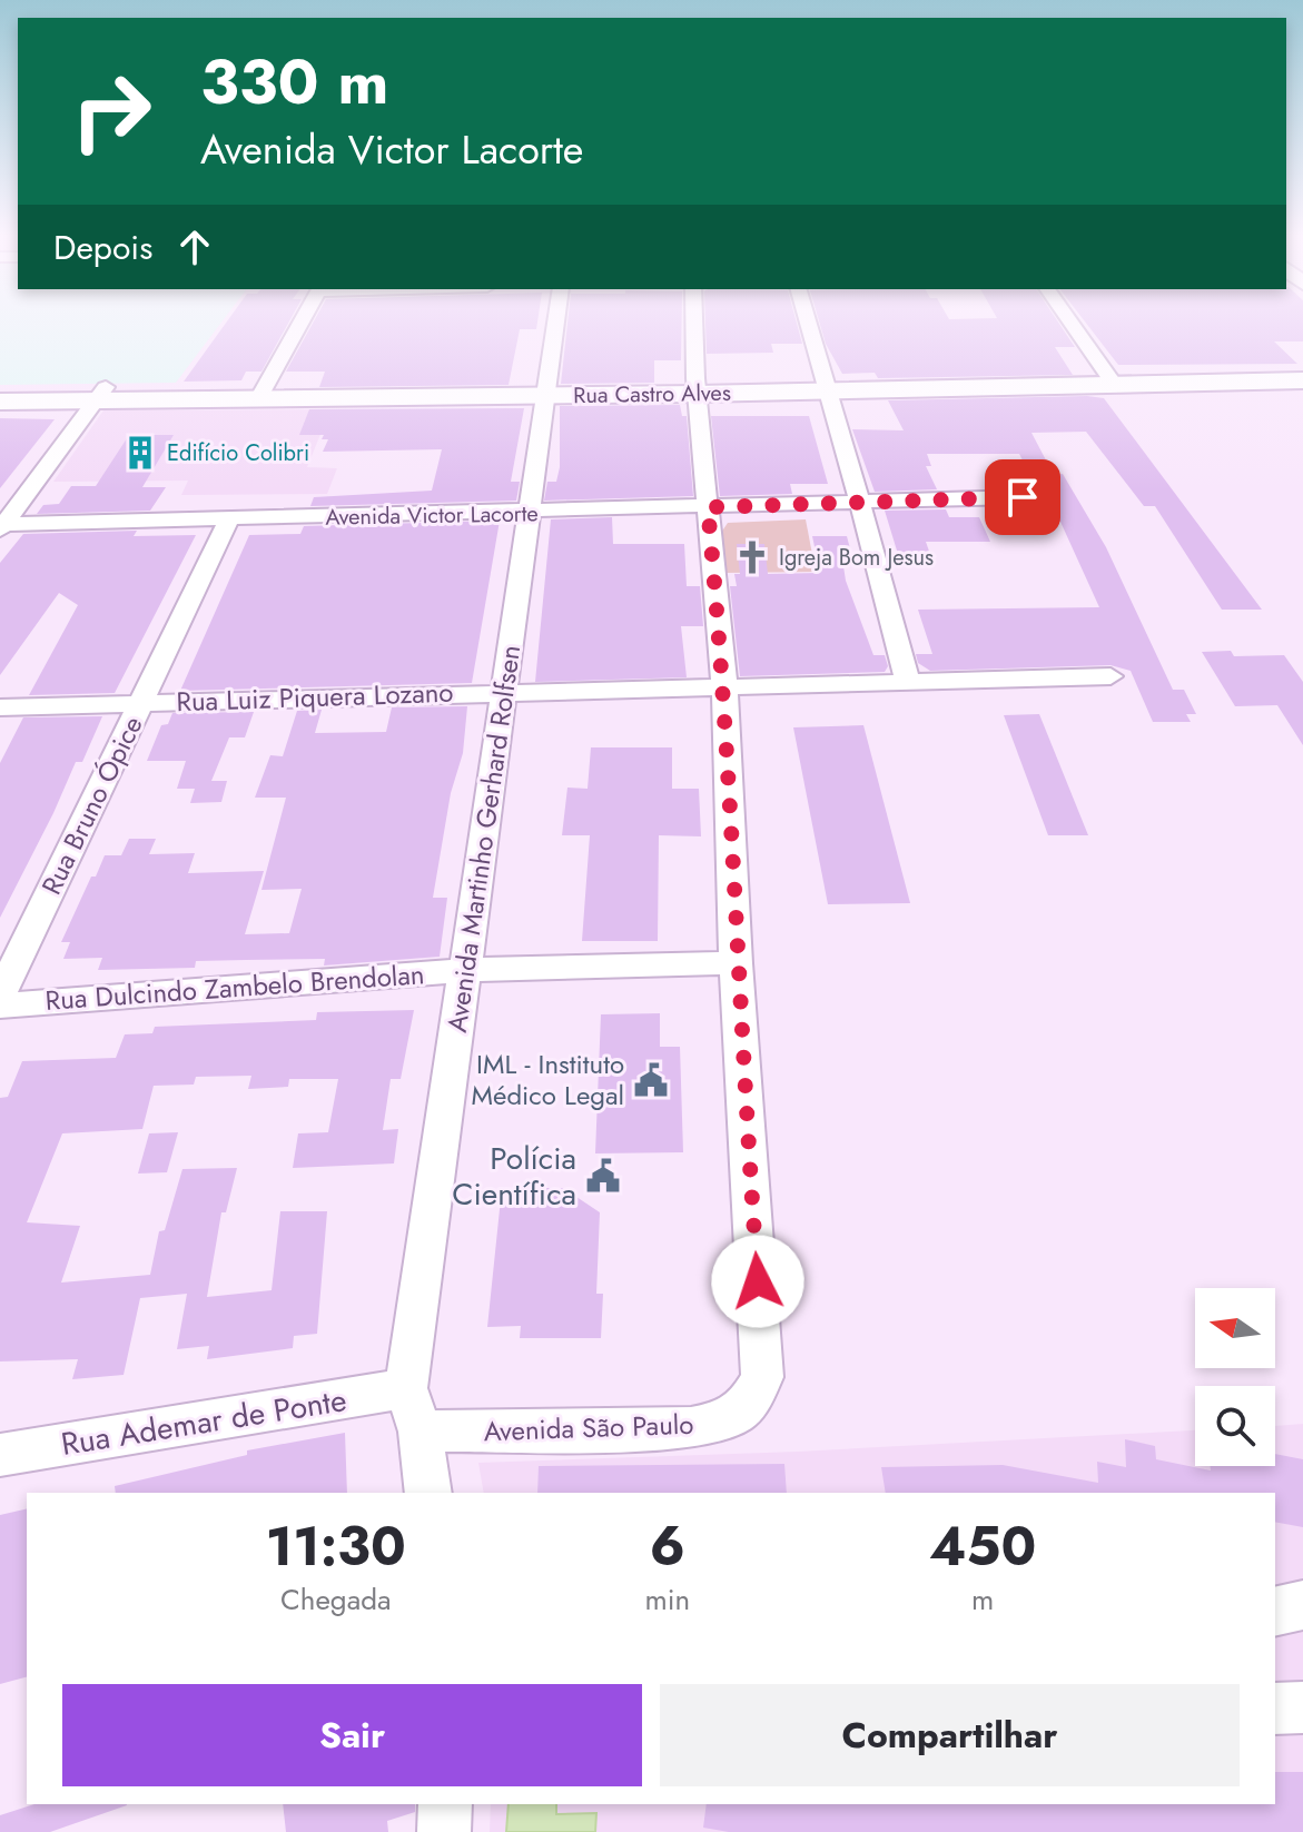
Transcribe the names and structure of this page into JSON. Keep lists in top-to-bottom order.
{
  "streets": {
    "main road": ["Rua Castro Alves"],
    "street": [
      "Avenida Victor Lacorte",
      "Rua Luiz Piquera Lozano",
      "Rua Bruno Ópice",
      "Avenida Martinho Gerhard Rolfsen",
      "Rua Dulcindo Zambelo Brendolan",
      "Rua Ademar de Ponte",
      "Avenida São Paulo"
    ]
  },
  "crossings": [
    ["Rua Castro Alves", "Avenida Martinho Gerhard Rolfsen"],
    ["Rua Castro Alves", "Avenida São Paulo"],
    ["Avenida Victor Lacorte", "Rua Bruno Ópice"],
    ["Avenida Victor Lacorte", "Avenida Martinho Gerhard Rolfsen"],
    ["Avenida Victor Lacorte", "Avenida São Paulo"],
    ["Rua Luiz Piquera Lozano", "Rua Bruno Ópice"],
    ["Rua Luiz Piquera Lozano", "Avenida Martinho Gerhard Rolfsen"],
    ["Rua Luiz Piquera Lozano", "Avenida São Paulo"],
    ["Avenida Martinho Gerhard Rolfsen", "Rua Dulcindo Zambelo Brendolan"],
    ["Avenida Martinho Gerhard Rolfsen", "Rua Ademar de Ponte"],
    ["Avenida Martinho Gerhard Rolfsen", "Avenida São Paulo"],
    ["Rua Dulcindo Zambelo Brendolan", "Avenida São Paulo"]
  ],
  "places": {
    "building": ["Edifício Colibri"],
    "church": ["Igreja Bom Jesus"],
    "public building": ["IML - Instituto Médico Legal", "Polícia Científica"]
  },
  "north": "left",
  "page": {
    "turn": ["330 m", "Avenida Victor Lacorte"],
    "then": "Depois",
    "eta": [
      "11:30",
      "Chegada",
      "6",
      "min",
      "450",
      "m"
    ],
    "buttons": ["Sair", "Compartilhar"]
  }
}
